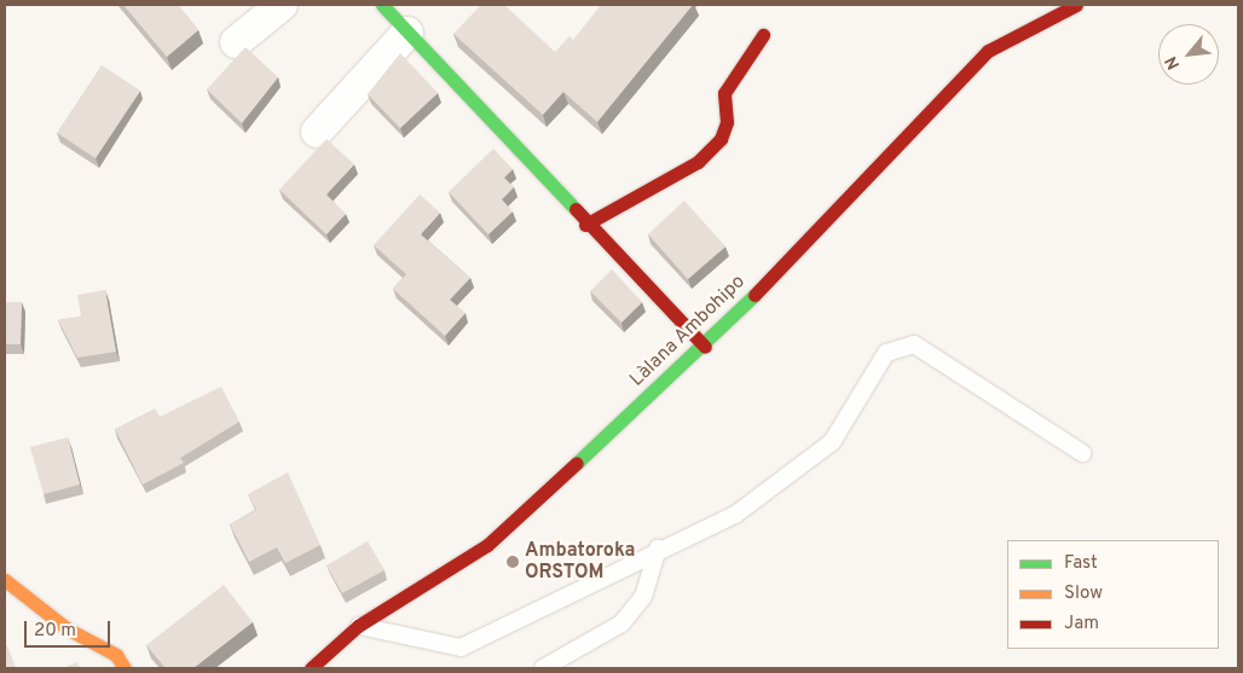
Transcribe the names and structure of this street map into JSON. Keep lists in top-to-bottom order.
{
  "streets": {
    "street": ["Làlana Ambohipo"]
  },
  "places": ["Ambatoroka ORSTOM"],
  "legend": ["Fast", "Slow", "Jam"],
  "scale_bar": "20 m",
  "north": "bottom left"
}
